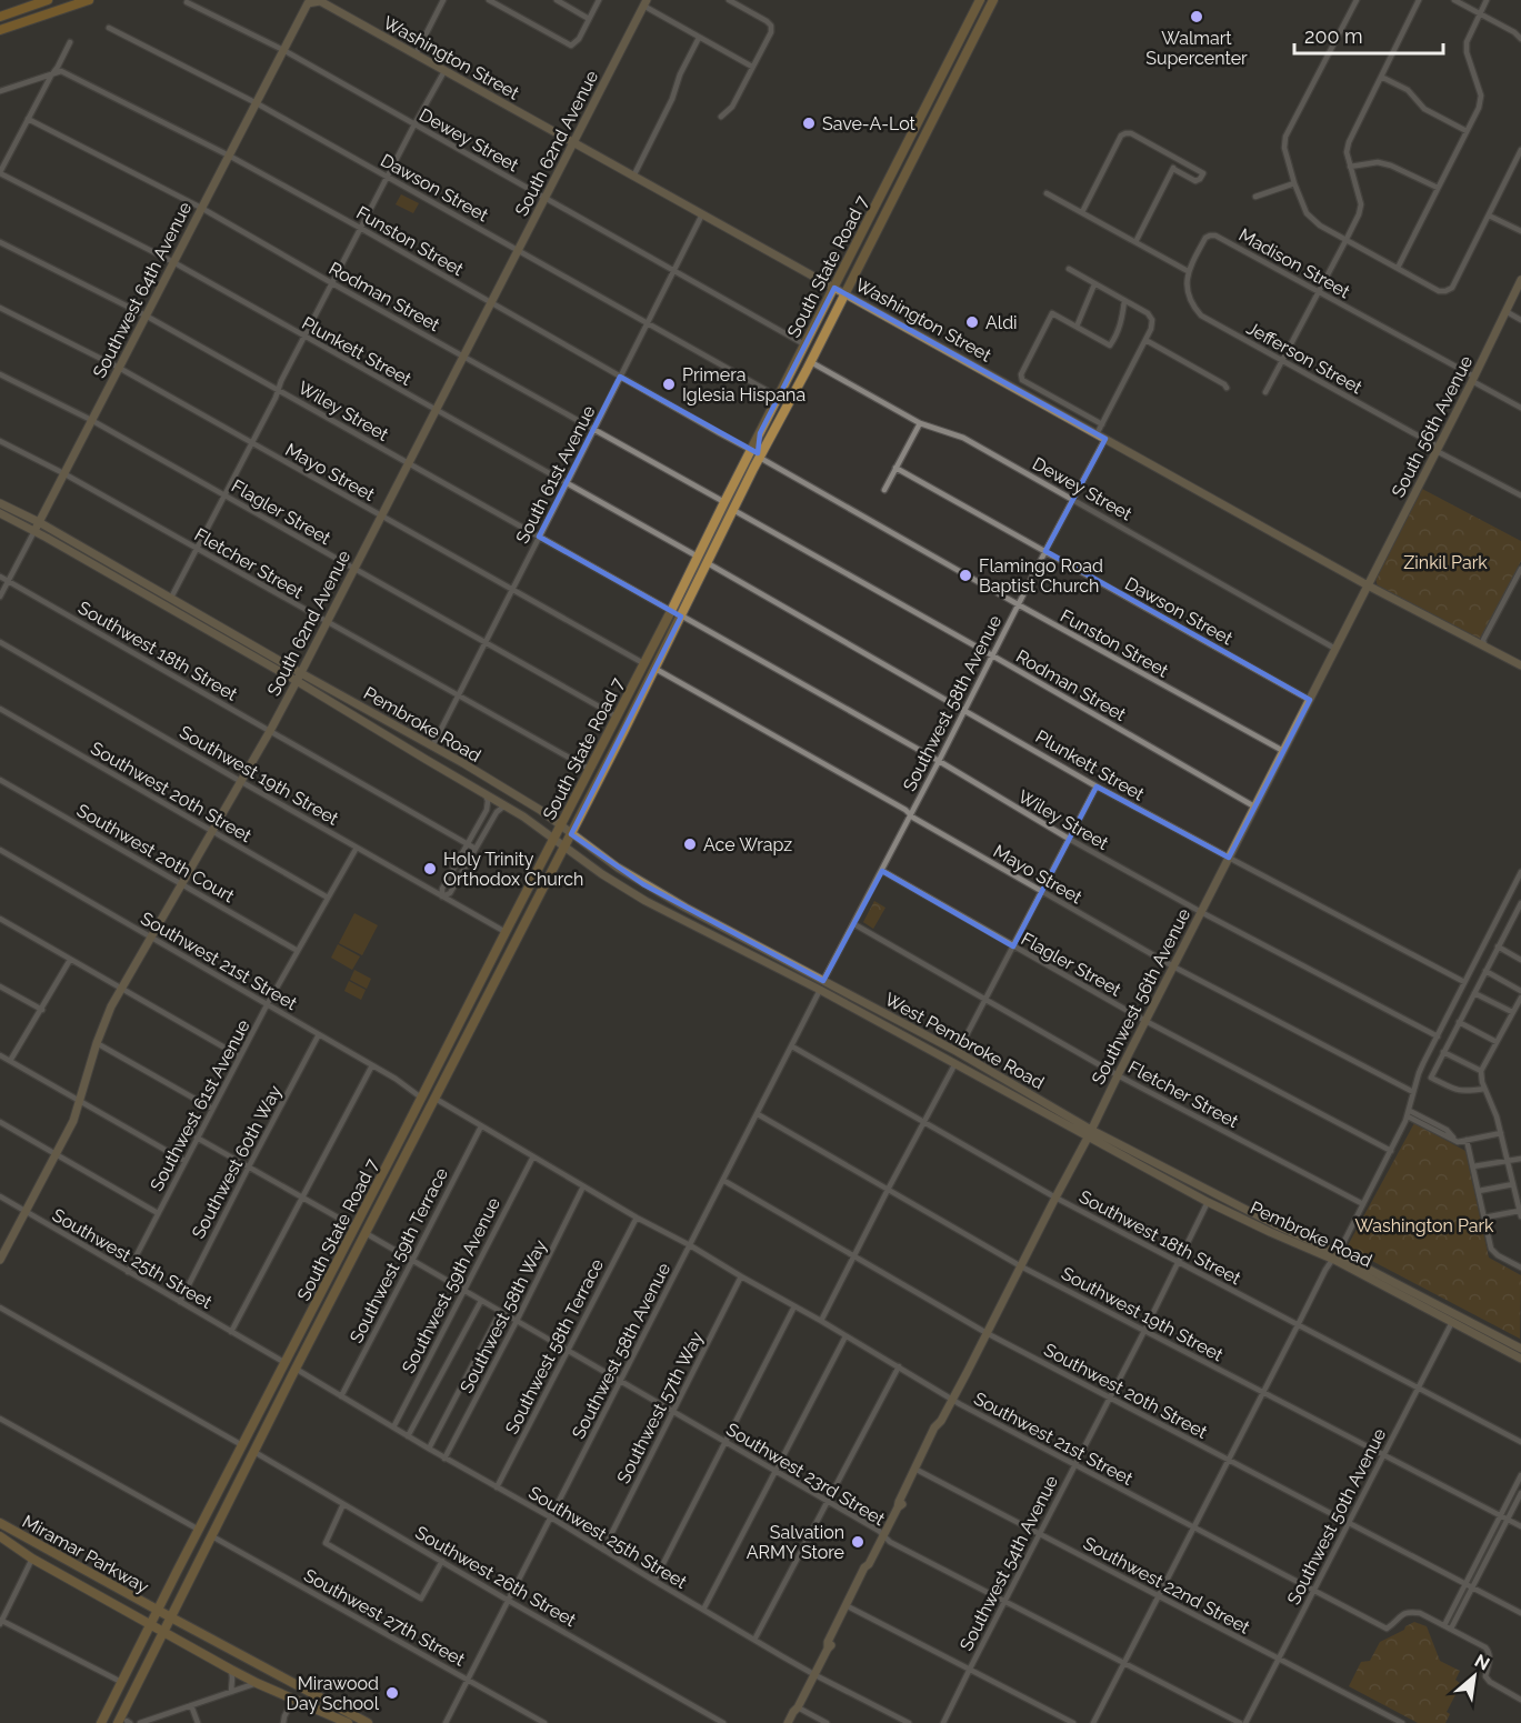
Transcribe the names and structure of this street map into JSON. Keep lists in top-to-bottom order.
{
  "streets": {
    "main road": ["South State Road 7", "Miramar Parkway"],
    "street": [
      "Washington Street",
      "Dewey Street",
      "South 62nd Avenue",
      "Dawson Street",
      "Funston Street",
      "Madison Street",
      "Southwest 64th Avenue",
      "Rodman Street",
      "Plunkett Street",
      "Jefferson Street",
      "Wiley Street",
      "South 56th Avenue",
      "Mayo Street",
      "South 61st Avenue",
      "Flagler Street",
      "Fletcher Street",
      "Southwest 18th Street",
      "Southwest 58th Avenue",
      "Pembroke Road",
      "Southwest 19th Street",
      "Southwest 20th Street",
      "Southwest 20th Court",
      "Southwest 21st Street",
      "Southwest 56th Avenue",
      "West Pembroke Road",
      "Southwest 61st Avenue",
      "Southwest 60th Way",
      "Southwest 59th Terrace",
      "Southwest 25th Street",
      "Southwest 59th Avenue",
      "Southwest 58th Way",
      "Southwest 58th Terrace",
      "Southwest 57th Way",
      "Southwest 23rd Street",
      "Southwest 50th Avenue",
      "Southwest 54th Avenue",
      "Southwest 26th Street",
      "Southwest 22nd Street",
      "Southwest 27th Street"
    ]
  },
  "crossings": [
    ["Washington Street", "South 62nd Avenue"],
    ["Washington Street", "South State Road 7"],
    ["Washington Street", "Southwest 64th Avenue"],
    ["Washington Street", "South 56th Avenue"],
    ["Washington Street", "South 61st Avenue"],
    ["Washington Street", "Southwest 58th Avenue"],
    ["Washington Street", "Southwest 56th Avenue"],
    ["Dewey Street", "South 62nd Avenue"],
    ["Dewey Street", "South State Road 7"],
    ["Dewey Street", "Southwest 64th Avenue"],
    ["Dewey Street", "South 61st Avenue"],
    ["Dewey Street", "Southwest 58th Avenue"],
    ["Dewey Street", "Southwest 56th Avenue"],
    ["South 62nd Avenue", "Dawson Street"],
    ["South 62nd Avenue", "Funston Street"],
    ["South 62nd Avenue", "Rodman Street"],
    ["South 62nd Avenue", "Plunkett Street"],
    ["South 62nd Avenue", "Wiley Street"],
    ["South 62nd Avenue", "Mayo Street"],
    ["South 62nd Avenue", "Flagler Street"],
    ["South 62nd Avenue", "Fletcher Street"],
    ["South 62nd Avenue", "Southwest 18th Street"],
    ["South 62nd Avenue", "Pembroke Road"],
    ["South 62nd Avenue", "Southwest 19th Street"],
    ["South 62nd Avenue", "Southwest 20th Street"],
    ["South 62nd Avenue", "Southwest 20th Court"],
    ["South 62nd Avenue", "Southwest 21st Street"],
    ["South 62nd Avenue", "Southwest 25th Street"],
    ["Dawson Street", "South State Road 7"],
    ["Dawson Street", "Southwest 64th Avenue"],
    ["Dawson Street", "South 61st Avenue"],
    ["Dawson Street", "Southwest 58th Avenue"],
    ["Dawson Street", "Southwest 56th Avenue"],
    ["Funston Street", "South State Road 7"],
    ["Funston Street", "Southwest 64th Avenue"],
    ["Funston Street", "South 61st Avenue"],
    ["Funston Street", "Southwest 58th Avenue"],
    ["Funston Street", "Southwest 56th Avenue"],
    ["Madison Street", "Jefferson Street"],
    ["Madison Street", "South 56th Avenue"],
    ["South State Road 7", "Rodman Street"],
    ["South State Road 7", "Plunkett Street"],
    ["South State Road 7", "Wiley Street"],
    ["South State Road 7", "Mayo Street"],
    ["South State Road 7", "Flagler Street"],
    ["South State Road 7", "Fletcher Street"],
    ["South State Road 7", "Pembroke Road"],
    ["South State Road 7", "Southwest 19th Street"],
    ["South State Road 7", "Southwest 21st Street"],
    ["South State Road 7", "Southwest 25th Street"],
    ["South State Road 7", "Southwest 23rd Street"],
    ["South State Road 7", "Miramar Parkway"],
    ["South State Road 7", "Southwest 26th Street"],
    ["South State Road 7", "Southwest 27th Street"],
    ["Southwest 64th Avenue", "Rodman Street"],
    ["Southwest 64th Avenue", "Plunkett Street"],
    ["Southwest 64th Avenue", "Wiley Street"],
    ["Southwest 64th Avenue", "Mayo Street"],
    ["Southwest 64th Avenue", "Flagler Street"],
    ["Southwest 64th Avenue", "Fletcher Street"],
    ["Southwest 64th Avenue", "Southwest 18th Street"],
    ["Southwest 64th Avenue", "Pembroke Road"],
    ["Rodman Street", "South 61st Avenue"],
    ["Rodman Street", "Southwest 58th Avenue"],
    ["Rodman Street", "Southwest 56th Avenue"],
    ["Plunkett Street", "South 61st Avenue"],
    ["Plunkett Street", "Southwest 58th Avenue"],
    ["Plunkett Street", "Southwest 56th Avenue"],
    ["Jefferson Street", "South 56th Avenue"],
    ["Wiley Street", "South 61st Avenue"],
    ["Wiley Street", "Southwest 58th Avenue"],
    ["Wiley Street", "Southwest 56th Avenue"],
    ["South 56th Avenue", "Southwest 56th Avenue"],
    ["Mayo Street", "South 61st Avenue"],
    ["Mayo Street", "Southwest 58th Avenue"],
    ["Mayo Street", "Southwest 56th Avenue"],
    ["South 61st Avenue", "Flagler Street"],
    ["South 61st Avenue", "Fletcher Street"],
    ["South 61st Avenue", "Pembroke Road"],
    ["Flagler Street", "Southwest 58th Avenue"],
    ["Flagler Street", "Southwest 56th Avenue"],
    ["Fletcher Street", "Southwest 58th Avenue"],
    ["Fletcher Street", "Southwest 56th Avenue"],
    ["Southwest 18th Street", "Southwest 58th Avenue"],
    ["Southwest 18th Street", "Southwest 56th Avenue"],
    ["Southwest 18th Street", "Southwest 50th Avenue"],
    ["Southwest 18th Street", "Southwest 54th Avenue"],
    ["Southwest 58th Avenue", "Pembroke Road"],
    ["Southwest 58th Avenue", "Southwest 19th Street"],
    ["Southwest 58th Avenue", "Southwest 20th Street"],
    ["Southwest 58th Avenue", "Southwest 21st Street"],
    ["Southwest 58th Avenue", "West Pembroke Road"],
    ["Southwest 58th Avenue", "Southwest 25th Street"],
    ["Southwest 58th Avenue", "Southwest 23rd Street"],
    ["Southwest 58th Avenue", "Southwest 26th Street"],
    ["Southwest 58th Avenue", "Southwest 27th Street"],
    ["Pembroke Road", "Southwest 56th Avenue"],
    ["Pembroke Road", "West Pembroke Road"],
    ["Pembroke Road", "Southwest 50th Avenue"],
    ["Pembroke Road", "Southwest 54th Avenue"],
    ["Southwest 19th Street", "Southwest 56th Avenue"],
    ["Southwest 19th Street", "Southwest 61st Avenue"],
    ["Southwest 19th Street", "Southwest 50th Avenue"],
    ["Southwest 19th Street", "Southwest 54th Avenue"],
    ["Southwest 20th Street", "Southwest 56th Avenue"],
    ["Southwest 20th Street", "Southwest 61st Avenue"],
    ["Southwest 20th Street", "Southwest 50th Avenue"],
    ["Southwest 20th Street", "Southwest 54th Avenue"],
    ["Southwest 20th Court", "Southwest 61st Avenue"],
    ["Southwest 21st Street", "Southwest 56th Avenue"],
    ["Southwest 21st Street", "Southwest 61st Avenue"],
    ["Southwest 21st Street", "Southwest 60th Way"],
    ["Southwest 21st Street", "Southwest 59th Terrace"],
    ["Southwest 21st Street", "Southwest 59th Avenue"],
    ["Southwest 21st Street", "Southwest 58th Way"],
    ["Southwest 21st Street", "Southwest 58th Terrace"],
    ["Southwest 21st Street", "Southwest 57th Way"],
    ["Southwest 21st Street", "Southwest 50th Avenue"],
    ["Southwest 21st Street", "Southwest 54th Avenue"],
    ["Southwest 56th Avenue", "West Pembroke Road"],
    ["Southwest 56th Avenue", "Southwest 25th Street"],
    ["Southwest 56th Avenue", "Southwest 23rd Street"],
    ["Southwest 56th Avenue", "Southwest 22nd Street"],
    ["Southwest 61st Avenue", "Southwest 25th Street"],
    ["Southwest 60th Way", "Southwest 25th Street"],
    ["Southwest 59th Terrace", "Southwest 25th Street"],
    ["Southwest 59th Terrace", "Southwest 23rd Street"],
    ["Southwest 25th Street", "Southwest 59th Avenue"],
    ["Southwest 25th Street", "Southwest 58th Way"],
    ["Southwest 25th Street", "Southwest 58th Terrace"],
    ["Southwest 25th Street", "Southwest 57th Way"],
    ["Southwest 59th Avenue", "Southwest 23rd Street"],
    ["Southwest 58th Way", "Southwest 23rd Street"],
    ["Southwest 58th Terrace", "Southwest 23rd Street"],
    ["Southwest 57th Way", "Southwest 23rd Street"],
    ["Southwest 23rd Street", "Southwest 54th Avenue"],
    ["Southwest 50th Avenue", "Southwest 22nd Street"],
    ["Southwest 54th Avenue", "Southwest 22nd Street"]
  ],
  "parks": ["Zinkil Park", "Washington Park"],
  "places": [
    "Walmart Supercenter",
    "Save-A-Lot",
    "Aldi",
    "Primera Iglesia Hispana",
    "Flamingo Road Baptist Church",
    "Ace Wrapz",
    "Holy Trinity Orthodox Church",
    "Salvation ARMY Store",
    "Mirawood Day School"
  ],
  "scale_bar": "200 m",
  "north": "top right"
}
